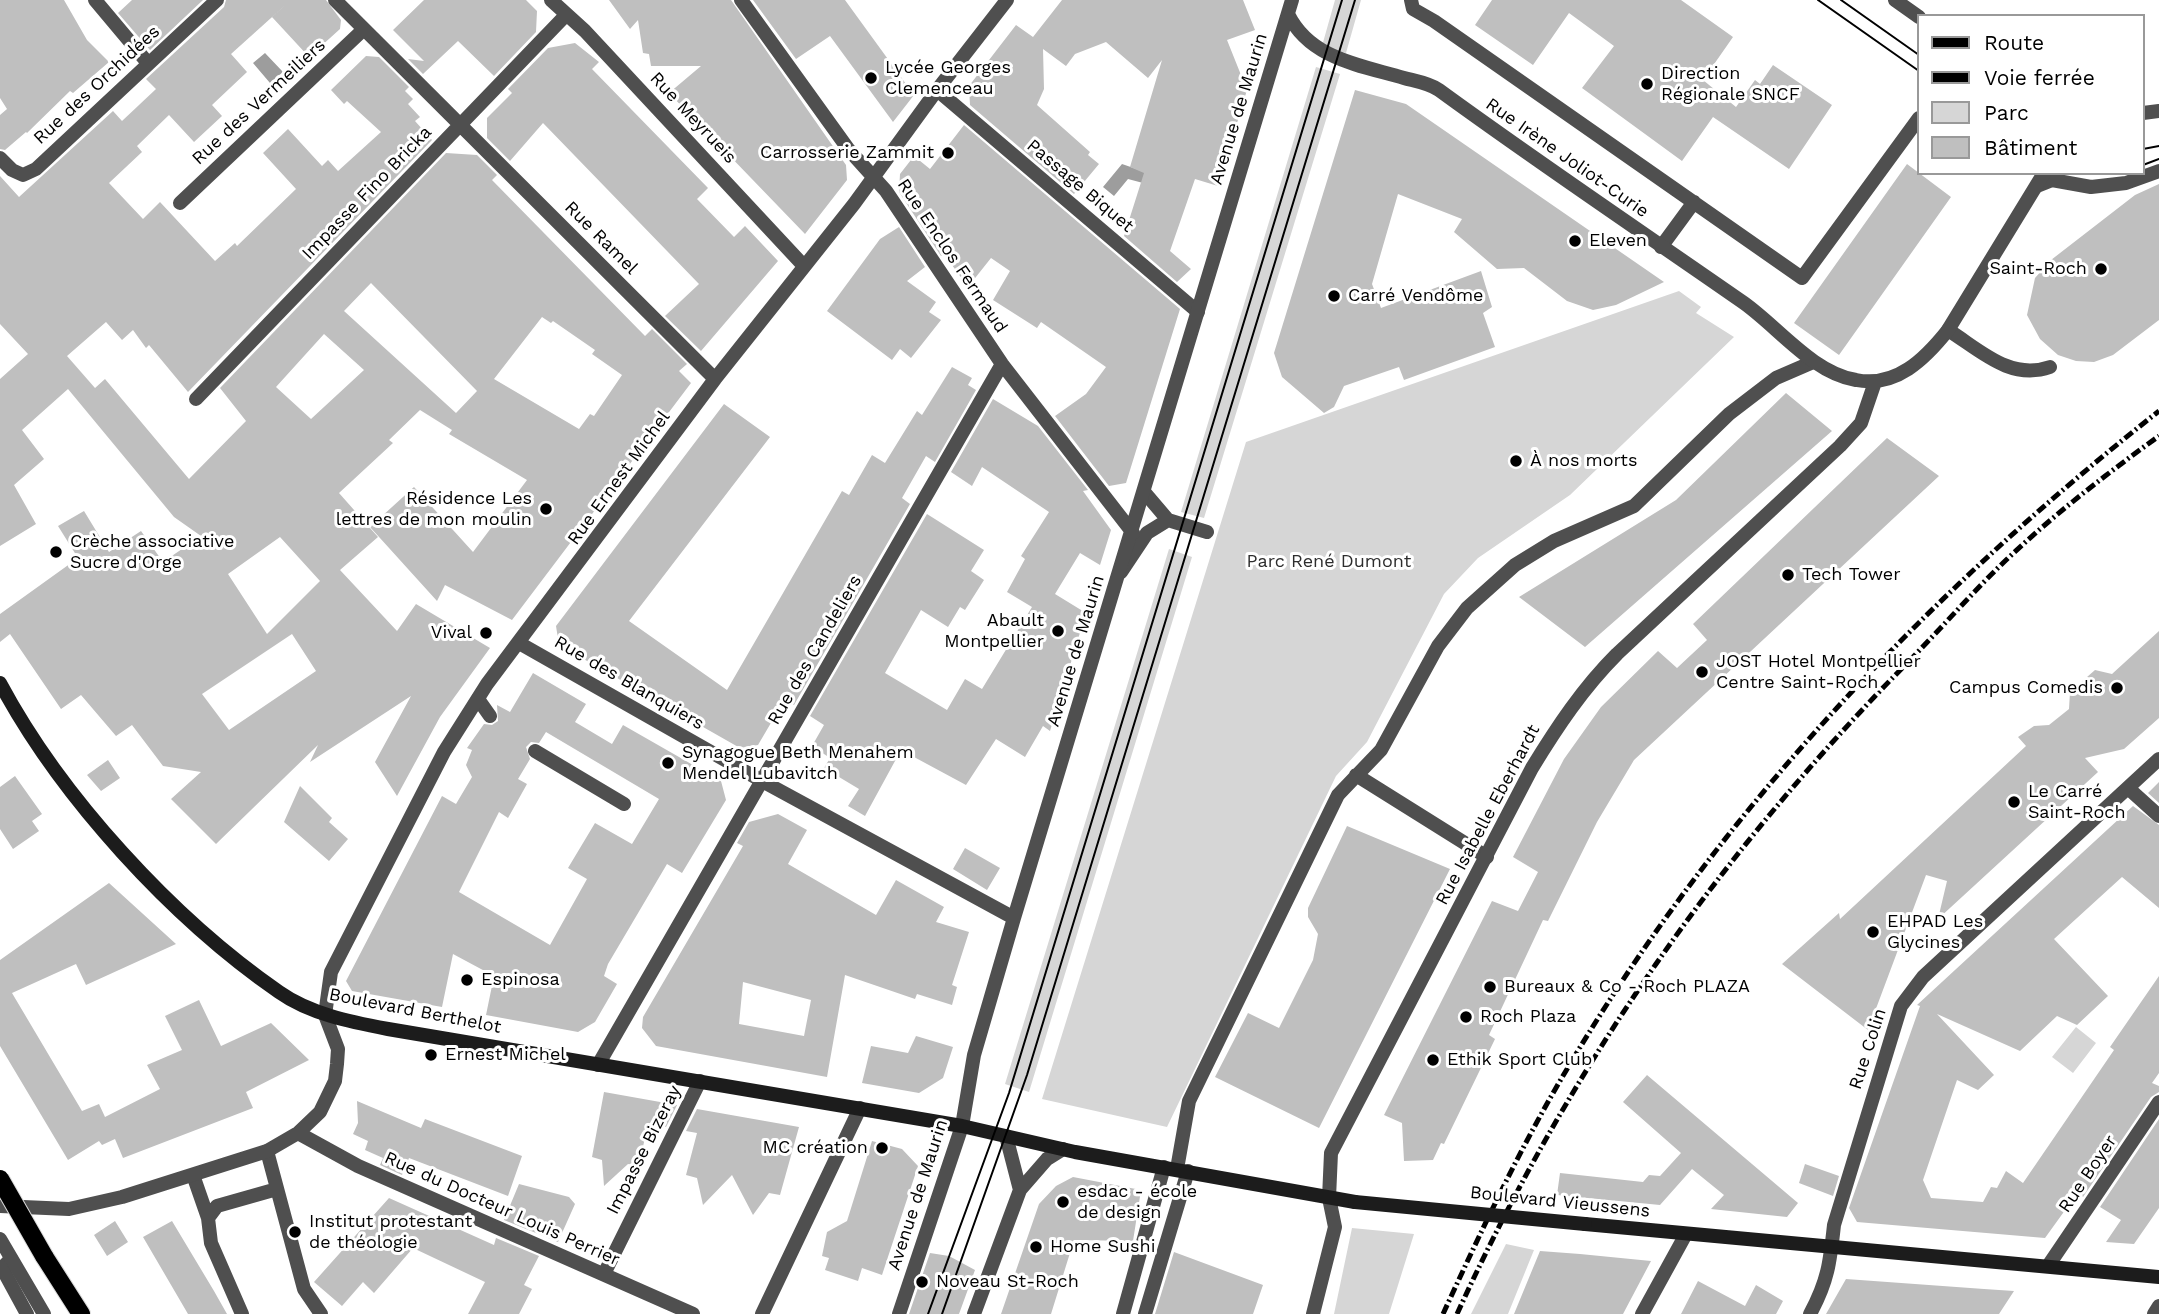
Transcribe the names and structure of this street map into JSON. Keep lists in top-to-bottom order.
{
  "streets": {
    "main road": ["Boulevard Berthelot", "Boulevard Vieussens"],
    "street": [
      "Rue des Orchidées",
      "Rue des Vermeiliers",
      "Avenue de Maurin",
      "Rue Meyrueis",
      "Rue Irène Joliot-Curie",
      "Passage Biquet",
      "Impasse Fino Bricka",
      "Rue Ramel",
      "Rue Enclos Fermaud",
      "Rue Ernest Michel",
      "Rue des Candeliers",
      "Rue des Blanquiers",
      "Rue Isabelle Eberhardt",
      "Rue Colin",
      "Impasse Bizeray",
      "Rue Boyer",
      "Rue du Docteur Louis Perrier"
    ]
  },
  "crossings": [
    ["Rue des Vermeiliers", "Rue Ramel"],
    ["Avenue de Maurin", "Rue Irène Joliot-Curie"],
    ["Avenue de Maurin", "Passage Biquet"],
    ["Avenue de Maurin", "Rue Enclos Fermaud"],
    ["Avenue de Maurin", "Rue des Blanquiers"],
    ["Avenue de Maurin", "Boulevard Berthelot"],
    ["Avenue de Maurin", "Boulevard Vieussens"],
    ["Rue Meyrueis", "Impasse Fino Bricka"],
    ["Rue Meyrueis", "Rue Ernest Michel"],
    ["Passage Biquet", "Rue Ernest Michel"],
    ["Impasse Fino Bricka", "Rue Ramel"],
    ["Rue Ramel", "Rue Ernest Michel"],
    ["Rue Enclos Fermaud", "Rue Ernest Michel"],
    ["Rue Enclos Fermaud", "Rue des Candeliers"],
    ["Rue Ernest Michel", "Rue des Blanquiers"],
    ["Rue Ernest Michel", "Boulevard Berthelot"],
    ["Rue des Candeliers", "Rue des Blanquiers"],
    ["Rue des Candeliers", "Boulevard Berthelot"],
    ["Rue Isabelle Eberhardt", "Boulevard Vieussens"],
    ["Boulevard Berthelot", "Impasse Bizeray"],
    ["Boulevard Berthelot", "Boulevard Vieussens"],
    ["Rue Colin", "Boulevard Vieussens"],
    ["Impasse Bizeray", "Rue du Docteur Louis Perrier"],
    ["Rue Boyer", "Boulevard Vieussens"]
  ],
  "parks": ["Parc René Dumont"],
  "places": [
    "Lycée Georges Clemenceau",
    "Direction Régionale SNCF",
    "Carrosserie Zammit",
    "Eleven",
    "Saint-Roch",
    "Carré Vendôme",
    "À nos morts",
    "Résidence Les lettres de mon moulin",
    "Crèche associative Sucre d'Orge",
    "Tech Tower",
    "Abault Montpellier",
    "Vival",
    "JOST Hotel Montpellier Centre Saint-Roch",
    "Campus Comedis",
    "Synagogue Beth Menahem Mendel Lubavitch",
    "Le Carré Saint-Roch",
    "EHPAD Les Glycines",
    "Espinosa",
    "Bureaux & Co - Roch PLAZA",
    "Roch Plaza",
    "Ernest Michel",
    "Ethik Sport Club",
    "MC création",
    "esdac - école de design",
    "Institut protestant de théologie",
    "Home Sushi",
    "Noveau St-Roch"
  ],
  "legend": [
    "Route",
    "Voie ferrée",
    "Parc",
    "Bâtiment"
  ]
}
